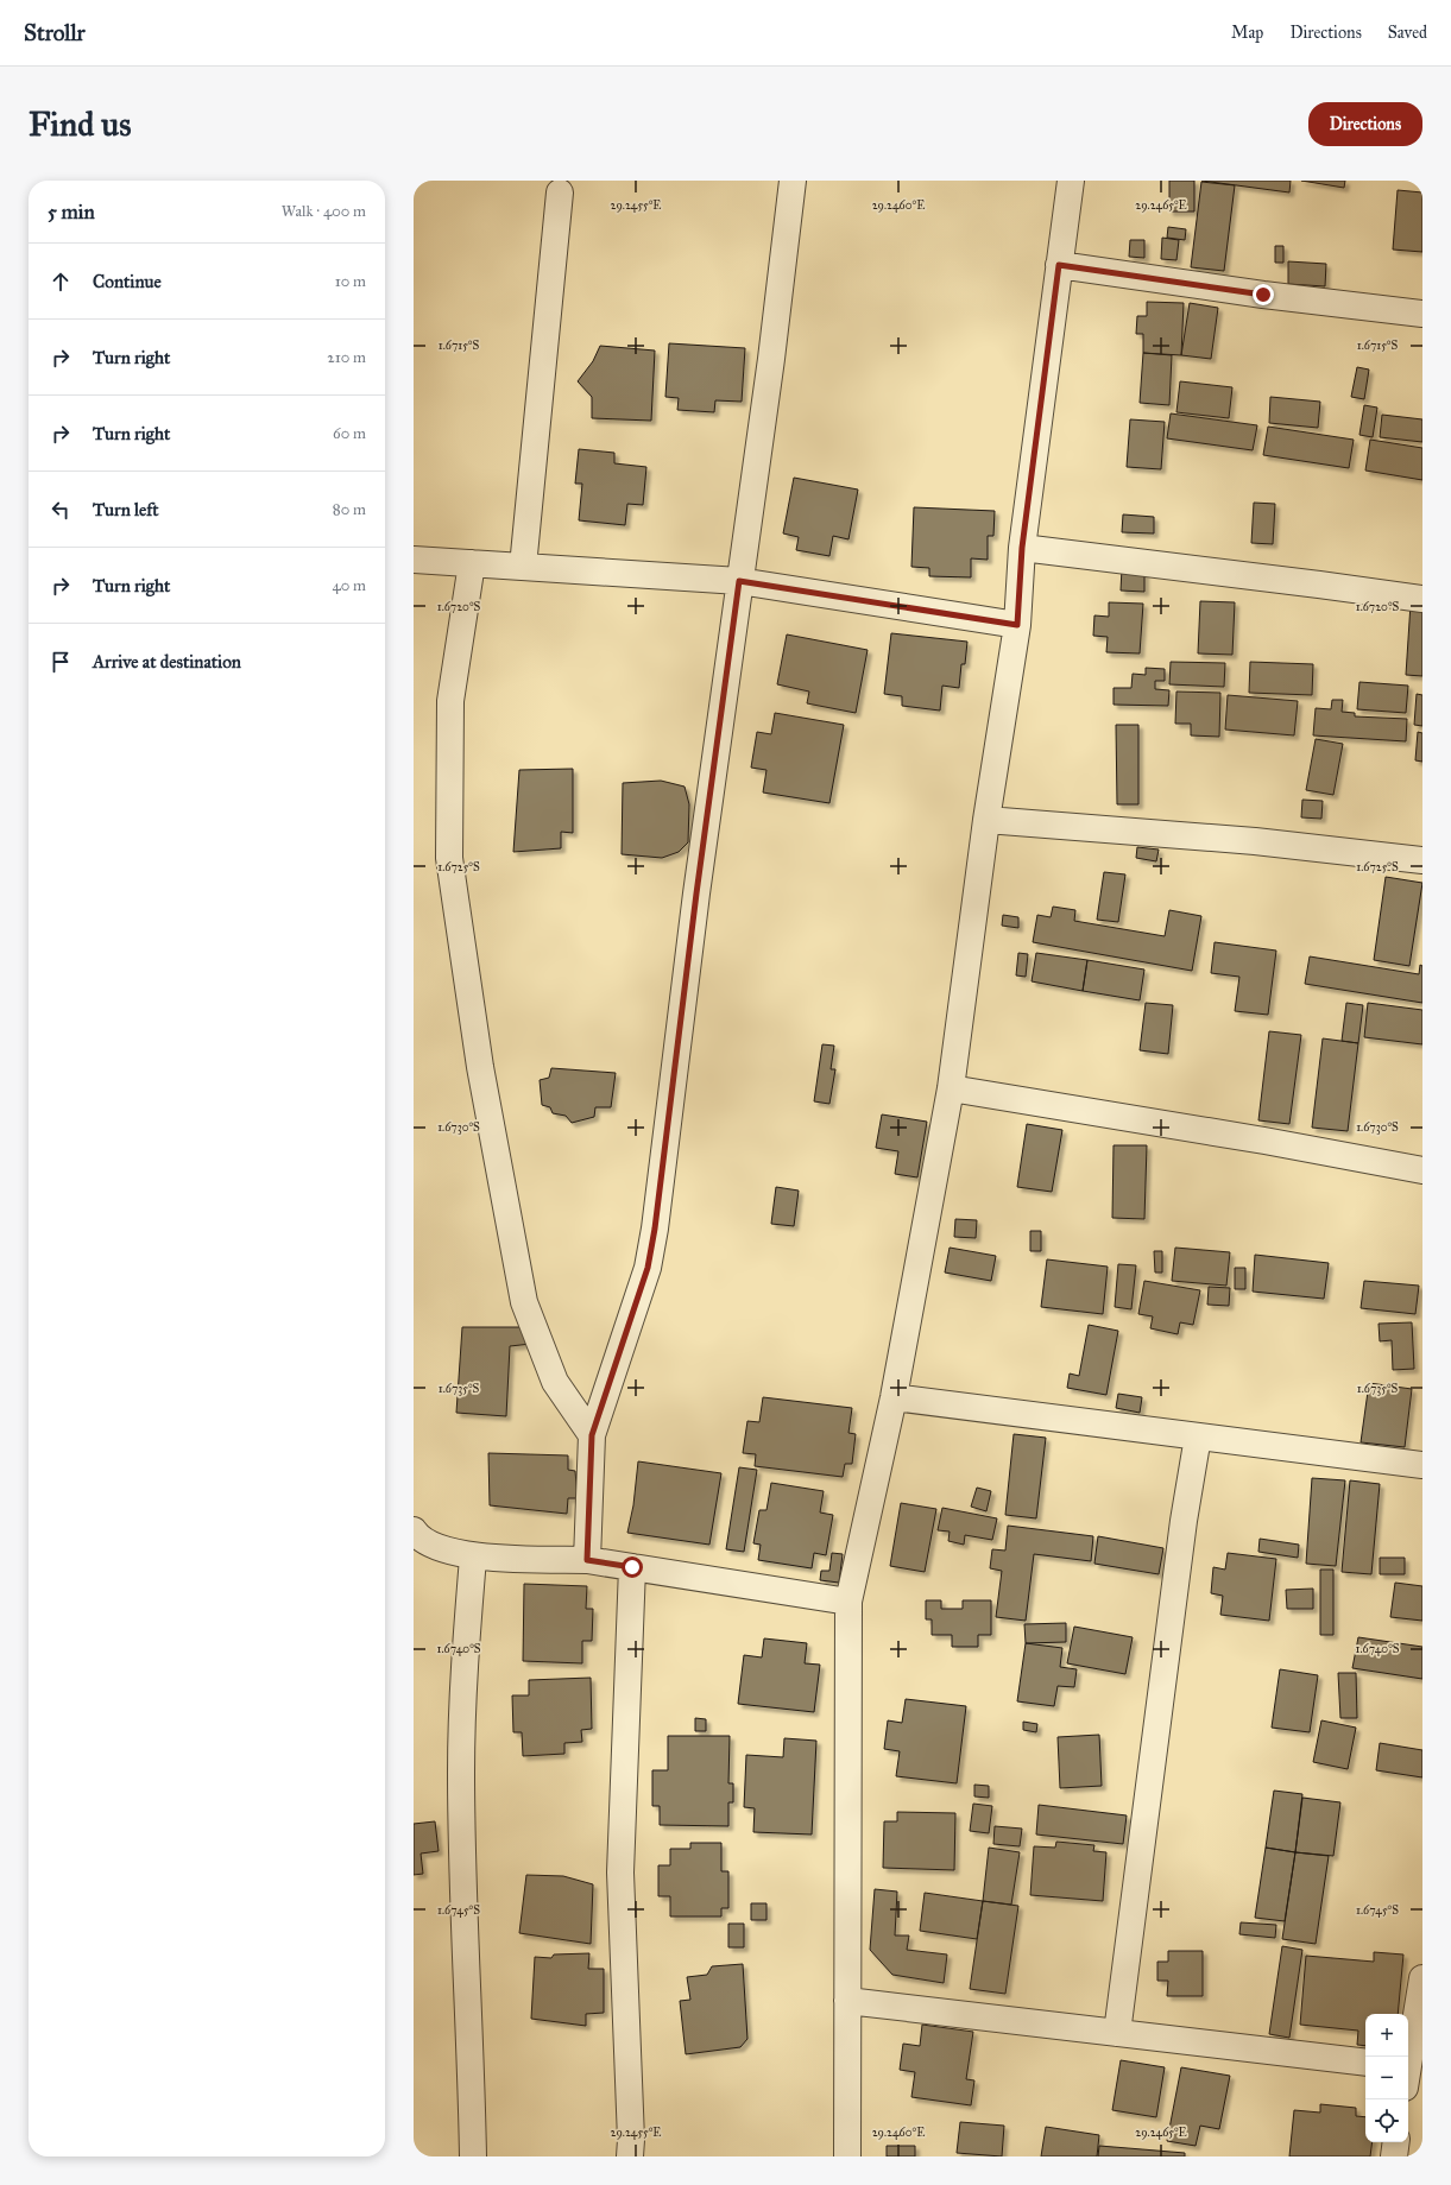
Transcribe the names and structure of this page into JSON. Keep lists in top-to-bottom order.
{
  "page": {
    "header": "Strollr",
    "nav": ["Map", "Directions", "Saved"],
    "buttons": "Directions",
    "title": "Find us",
    "heading": ["5 min", "Walk · 400 m"],
    "list": [
      ["Continue", "10 m"],
      ["Turn right", "210 m"],
      ["Turn right", "60 m"],
      ["Turn left", "80 m"],
      ["Turn right", "40 m"],
      "Arrive at destination"
    ],
    "map_buttons": ["+", "−"]
  },
  "coordinates": [
    "29.2455°E",
    "29.2460°E",
    "29.2465°E",
    "1.6715°S",
    "1.6720°S",
    "1.6725°S",
    "1.6730°S",
    "1.6735°S",
    "1.6740°S",
    "1.6745°S"
  ]
}
